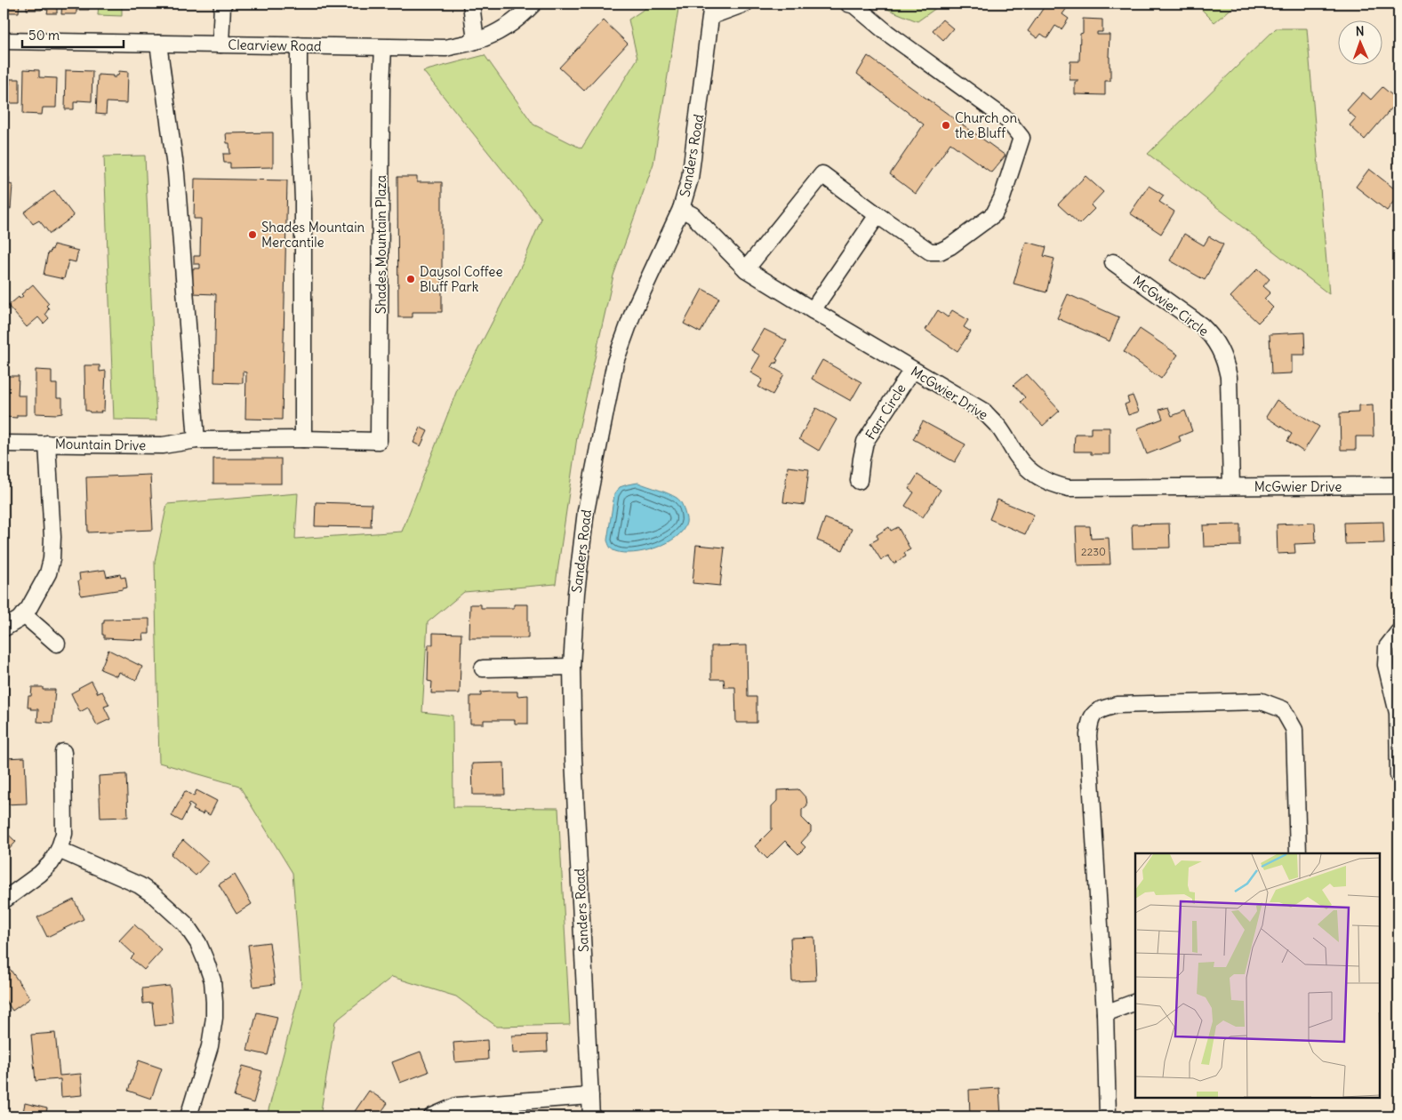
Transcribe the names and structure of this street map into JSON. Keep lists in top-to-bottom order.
{
  "streets": {
    "street": [
      "Clearview Road",
      "Sanders Road",
      "Shades Mountain Plaza",
      "McGwier Circle",
      "McGwier Drive",
      "Farr Circle",
      "Mountain Drive"
    ]
  },
  "crossings": [
    ["Clearview Road", "Shades Mountain Plaza"],
    ["Sanders Road", "McGwier Drive"],
    ["Shades Mountain Plaza", "Mountain Drive"],
    ["McGwier Circle", "McGwier Drive"],
    ["McGwier Drive", "Farr Circle"]
  ],
  "places": ["Church on the Bluff", "Shades Mountain Mercantile", "Daysol Coffee Bluff Park"],
  "house_numbers": ["2230"],
  "scale_bar": "50 m",
  "north": "top"
}
